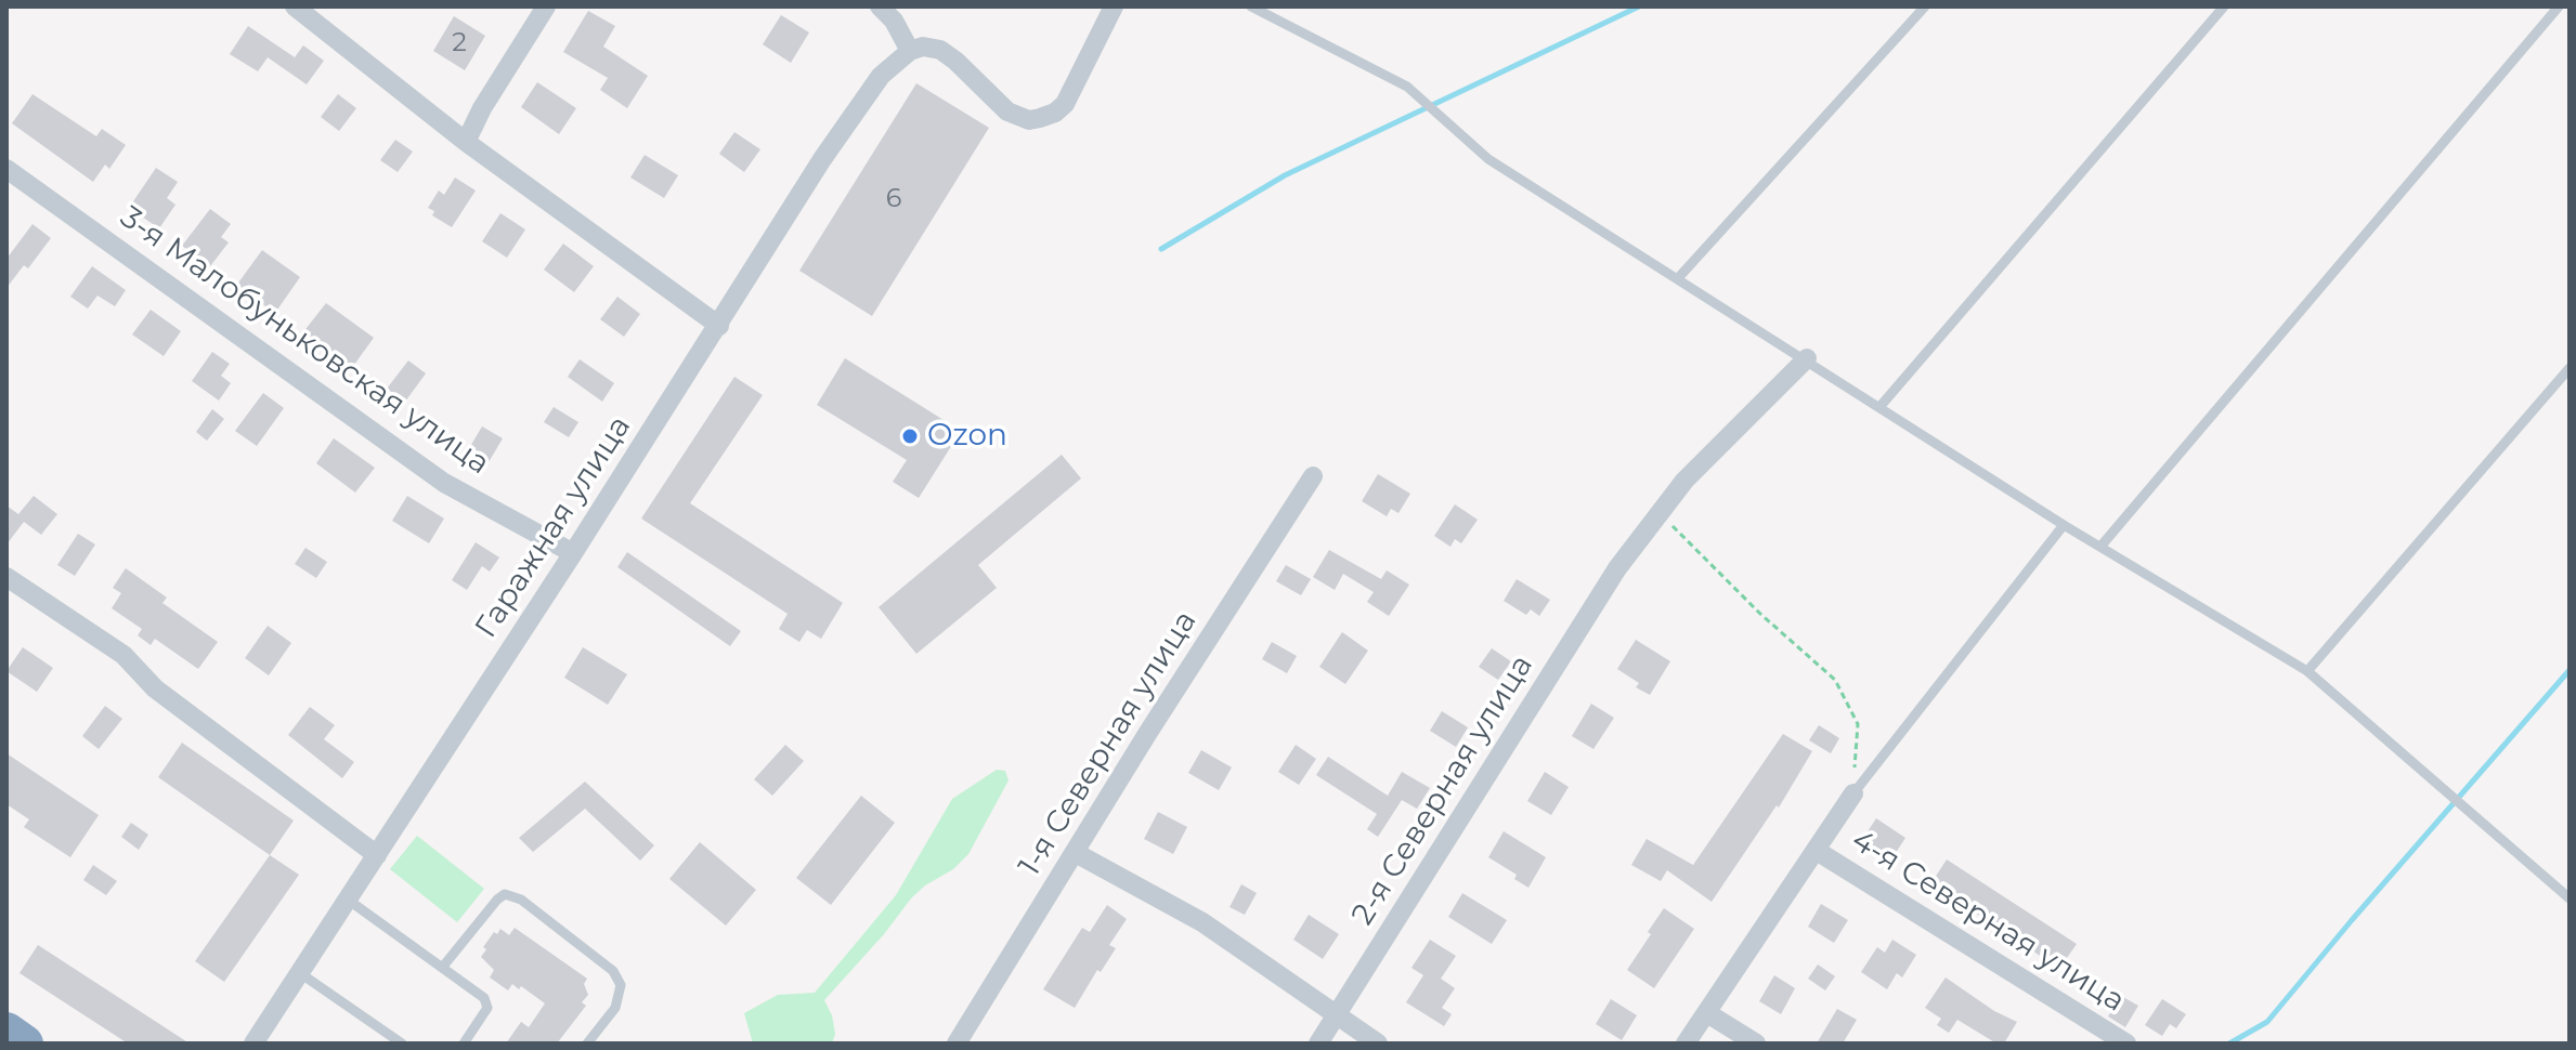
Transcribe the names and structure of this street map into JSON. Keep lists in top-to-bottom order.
{
  "streets": {
    "street": [
      "3-я Малобуньковская улица",
      "Гаражная улица",
      "1-я Северная улица",
      "2-я Северная улица",
      "4-я Северная улица"
    ]
  },
  "crossings": [
    ["3-я Малобуньковская улица", "Гаражная улица"]
  ],
  "places": ["Ozon"],
  "house_numbers": ["2", "6"]
}
